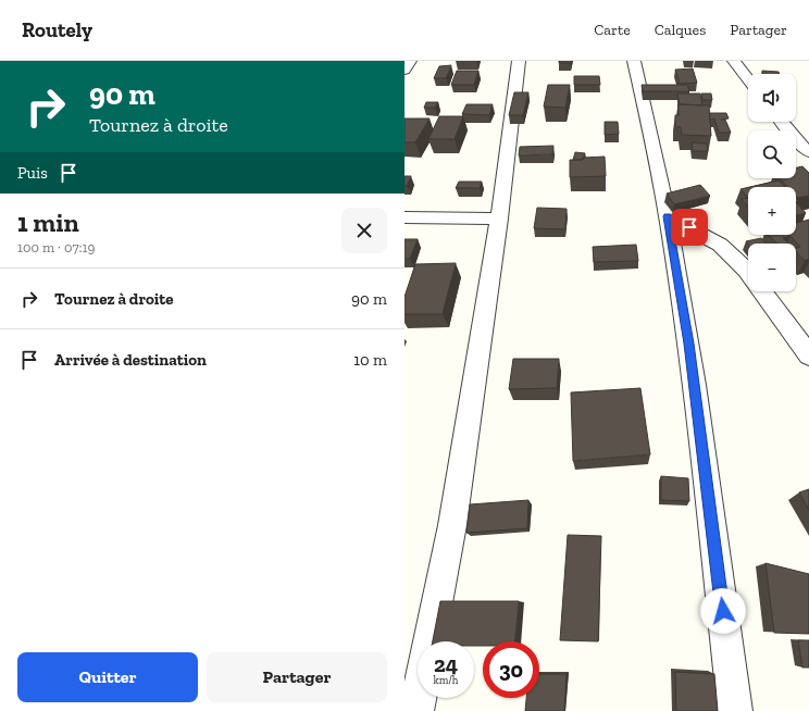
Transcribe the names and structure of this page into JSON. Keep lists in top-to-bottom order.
{
  "page": {
    "header": "Routely",
    "nav": ["Carte", "Calques", "Partager"],
    "turn": ["90 m", "Tournez à droite"],
    "map_buttons": ["+", "−"],
    "then": "Puis",
    "heading": ["1 min", "100 m · 07:19"],
    "list": [
      {
        "name": "Tournez à droite",
        "value": "90 m"
      },
      {
        "name": "Arrivée à destination",
        "value": "10 m"
      }
    ],
    "speed": "24 km/h",
    "limit": "30",
    "buttons": ["Quitter", "Partager"]
  }
}
